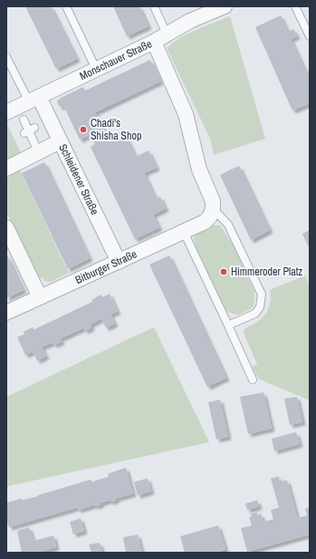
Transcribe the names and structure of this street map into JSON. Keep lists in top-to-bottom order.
{
  "streets": {
    "street": ["Monschauer Straße", "Schleidener Straße", "Bitburger Straße"]
  },
  "crossings": [
    ["Monschauer Straße", "Schleidener Straße"],
    ["Schleidener Straße", "Bitburger Straße"]
  ],
  "places": ["Chadi's Shisha Shop", "Himmeroder Platz"]
}
